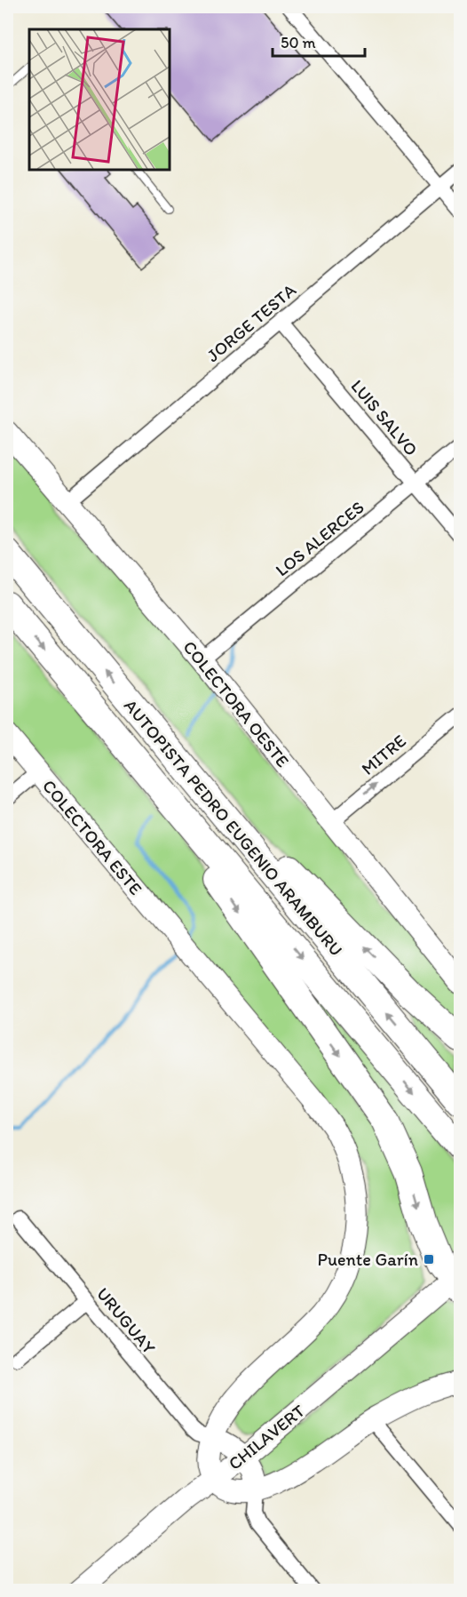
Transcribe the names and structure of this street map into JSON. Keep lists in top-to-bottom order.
{
  "streets": {
    "highway": ["AUTOPISTA PEDRO EUGENIO ARAMBURU"],
    "street": [
      "JORGE TESTA",
      "LUIS SALVO",
      "LOS ALERCES",
      "COLECTORA OESTE",
      "MITRE",
      "COLECTORA ESTE",
      "URUGUAY",
      "CHILAVERT"
    ]
  },
  "crossings": [
    ["JORGE TESTA", "LUIS SALVO"],
    ["JORGE TESTA", "COLECTORA OESTE"],
    ["LUIS SALVO", "LOS ALERCES"],
    ["LOS ALERCES", "COLECTORA OESTE"],
    ["COLECTORA OESTE", "MITRE"],
    ["COLECTORA ESTE", "URUGUAY"]
  ],
  "one_way": ["MITRE"],
  "places": {
    "transit": ["Puente Garín"]
  },
  "scale_bar": "50 m"
}
